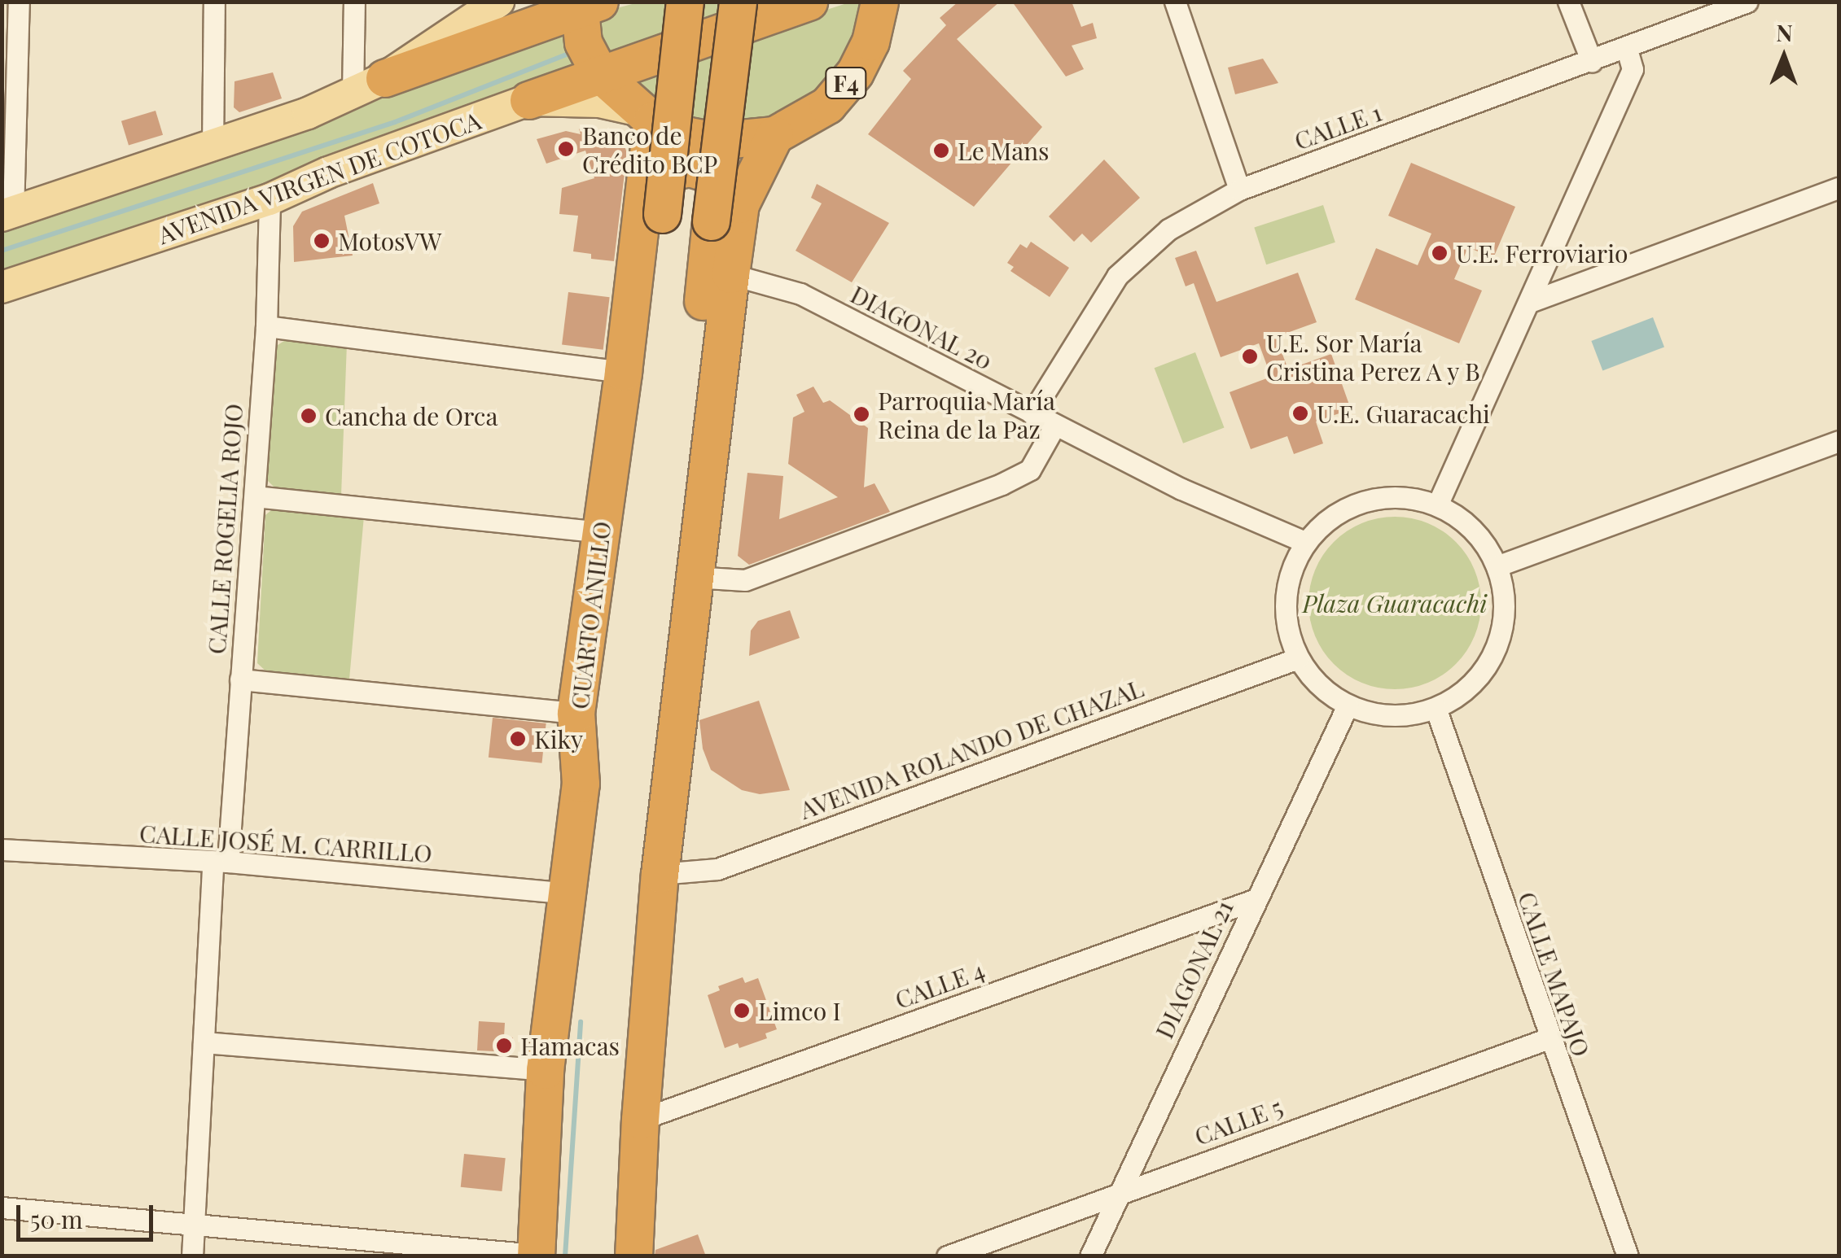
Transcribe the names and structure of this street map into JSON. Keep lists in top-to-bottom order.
{
  "streets": {
    "highway": ["F4", "CUARTO ANILLO"],
    "main road": ["AVENIDA VIRGEN DE COTOCA"],
    "street": [
      "CALLE 1",
      "DIAGONAL 20",
      "CALLE ROGELIA ROJO",
      "AVENIDA ROLANDO DE CHAZAL",
      "CALLE JOSÉ M. CARRILLO",
      "DIAGONAL 21",
      "CALLE MAPAJO",
      "CALLE 4",
      "CALLE 5"
    ]
  },
  "crossings": [
    ["F4", "AVENIDA VIRGEN DE COTOCA"],
    ["F4", "CUARTO ANILLO"],
    ["CALLE 1", "DIAGONAL 20"],
    ["AVENIDA VIRGEN DE COTOCA", "CALLE ROGELIA ROJO"],
    ["AVENIDA VIRGEN DE COTOCA", "CUARTO ANILLO"],
    ["DIAGONAL 20", "AVENIDA ROLANDO DE CHAZAL"],
    ["DIAGONAL 20", "DIAGONAL 21"],
    ["DIAGONAL 20", "CALLE MAPAJO"],
    ["CALLE ROGELIA ROJO", "CALLE JOSÉ M. CARRILLO"],
    ["CUARTO ANILLO", "CALLE JOSÉ M. CARRILLO"],
    ["AVENIDA ROLANDO DE CHAZAL", "DIAGONAL 21"],
    ["AVENIDA ROLANDO DE CHAZAL", "CALLE MAPAJO"],
    ["DIAGONAL 21", "CALLE MAPAJO"],
    ["DIAGONAL 21", "CALLE 4"],
    ["DIAGONAL 21", "CALLE 5"],
    ["CALLE MAPAJO", "CALLE 5"]
  ],
  "parks": ["Plaza Guaracachi"],
  "places": [
    "Banco de Crédito BCP",
    "Le Mans",
    "MotosVW",
    "U.E. Ferroviario",
    "U.E. Sor María Cristina Perez A y B",
    "U.E. Guaracachi",
    "Parroquia María Reina de la Paz",
    "Cancha de Orca",
    "Kiky",
    "Limco I",
    "Hamacas"
  ],
  "scale_bar": "50 m",
  "north": "top"
}
